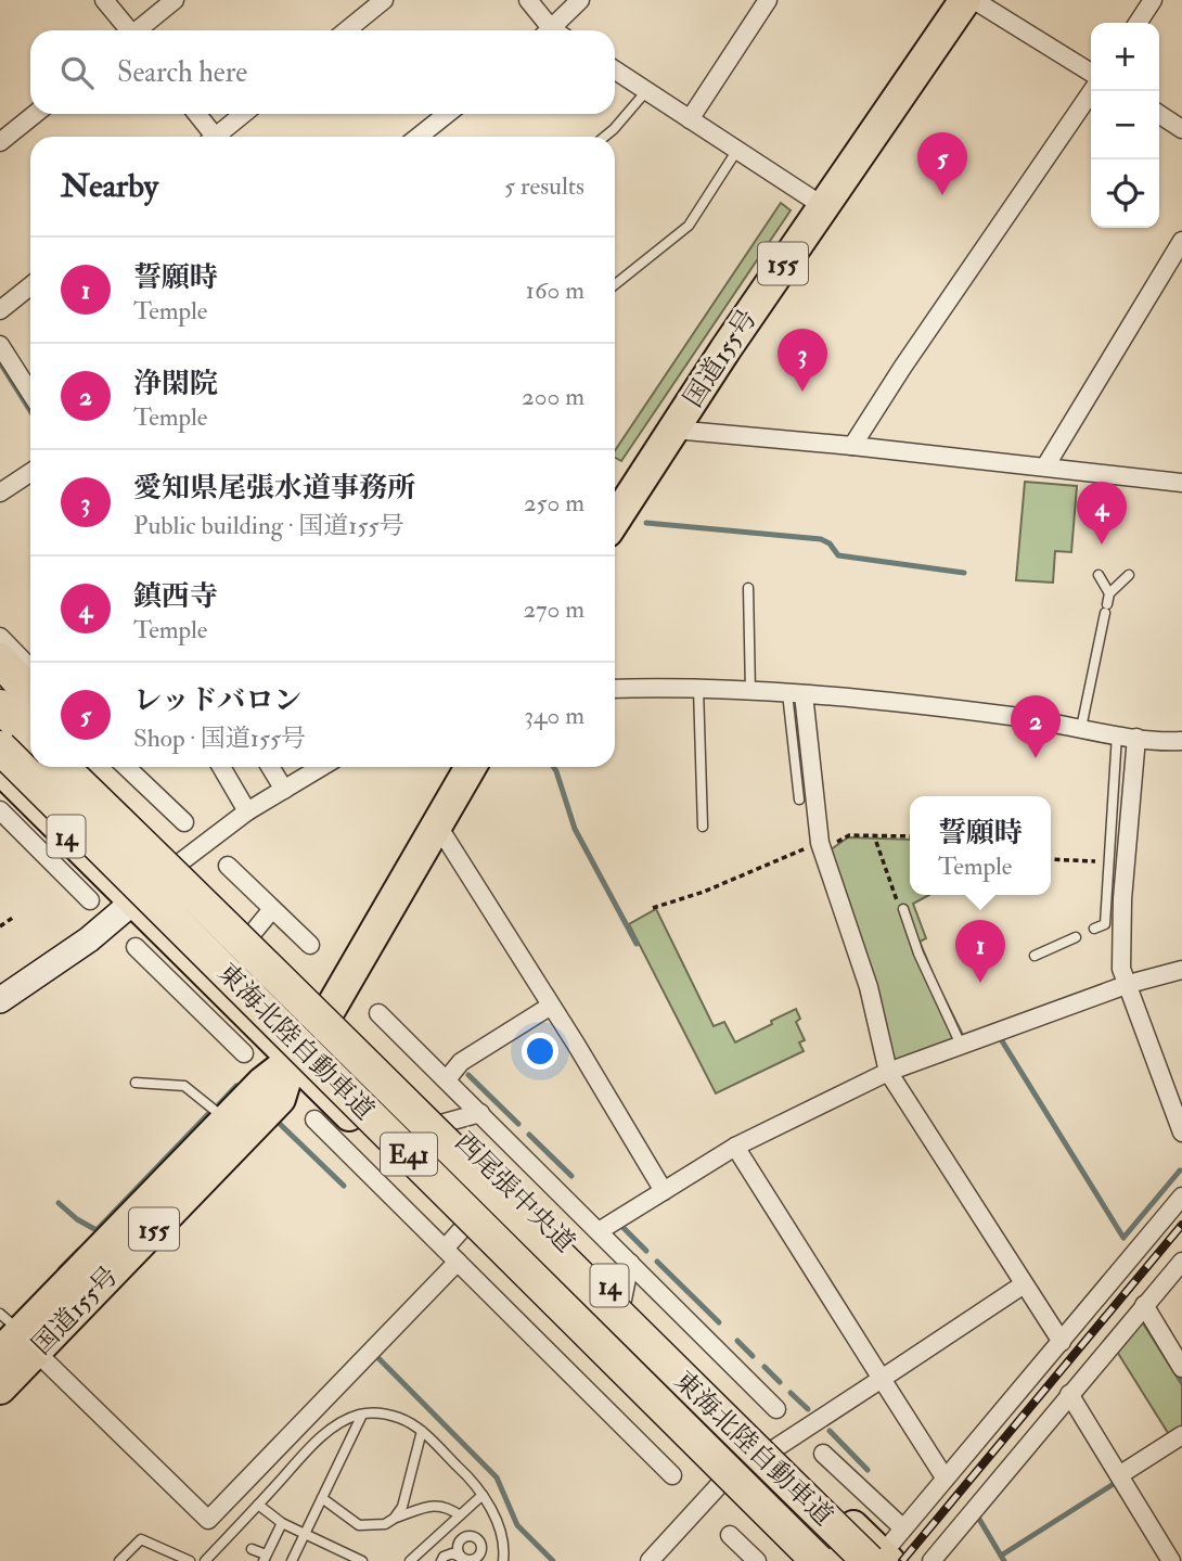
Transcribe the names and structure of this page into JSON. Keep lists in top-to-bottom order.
{
  "streets": {
    "highway": [
      "155",
      "国道155号",
      "東海北陸自動車道",
      "E41"
    ],
    "main road": ["14", "西尾張中央道"]
  },
  "crossings": [
    ["国道155号", "14"],
    ["国道155号", "東海北陸自動車道"],
    ["国道155号", "西尾張中央道"],
    ["14", "東海北陸自動車道"],
    ["東海北陸自動車道", "西尾張中央道"]
  ],
  "page": {
    "map_buttons": ["+", "−"],
    "search": "Search here",
    "pins": [
      "5",
      "3",
      "4",
      "2",
      "1"
    ],
    "heading": ["Nearby", "5 results"],
    "list": [
      {
        "mark": "1",
        "name": "誓願時",
        "note": "Temple",
        "value": "160 m"
      },
      {
        "mark": "2",
        "name": "浄閑院",
        "note": "Temple",
        "value": "200 m"
      },
      {
        "mark": "3",
        "name": "愛知県尾張水道事務所",
        "note": "Public building · 国道155号",
        "value": "250 m"
      },
      {
        "mark": "4",
        "name": "鎮西寺",
        "note": "Temple",
        "value": "270 m"
      },
      {
        "mark": "5",
        "name": "レッドバロン",
        "note": "Shop · 国道155号",
        "value": "340 m"
      }
    ],
    "popup": ["誓願時", "Temple"]
  }
}
